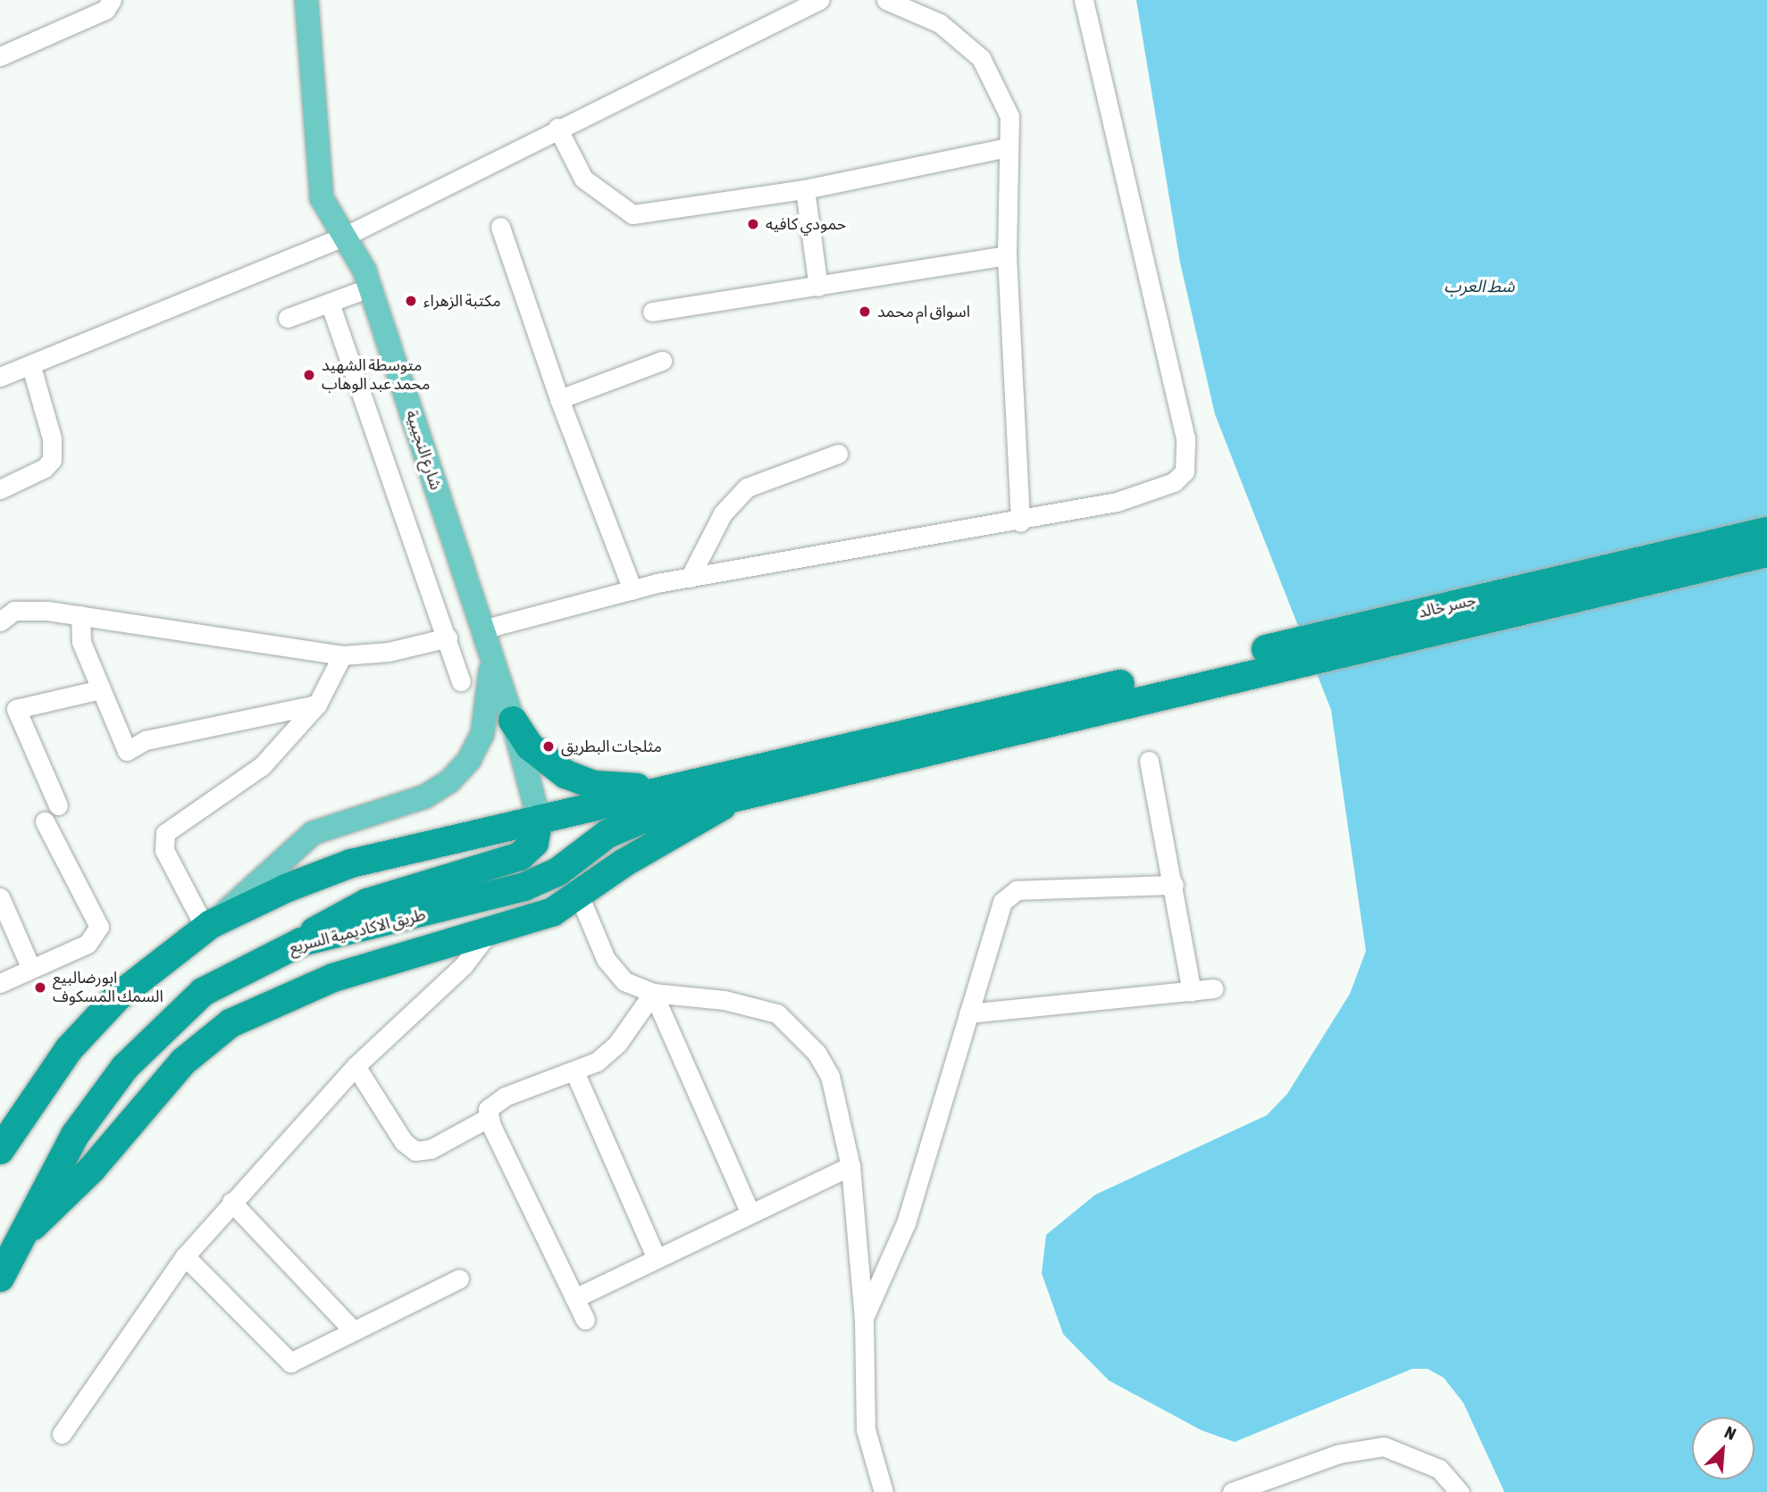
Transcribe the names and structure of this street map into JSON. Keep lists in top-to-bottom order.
{
  "streets": {
    "highway": ["جسر خالد", "طريق الاكاديمية السريع"],
    "main road": ["شارع النجيبية"]
  },
  "water": ["شط العرب"],
  "places": [
    "حمودي كافيه",
    "مكتبة الزهراء",
    "اسواق ام محمد",
    "متوسطة الشهيد محمد عبد الوهاب",
    "مثلجات البطريق",
    "ابورضالبيع السمك المسكوف"
  ],
  "north": "top right"
}
